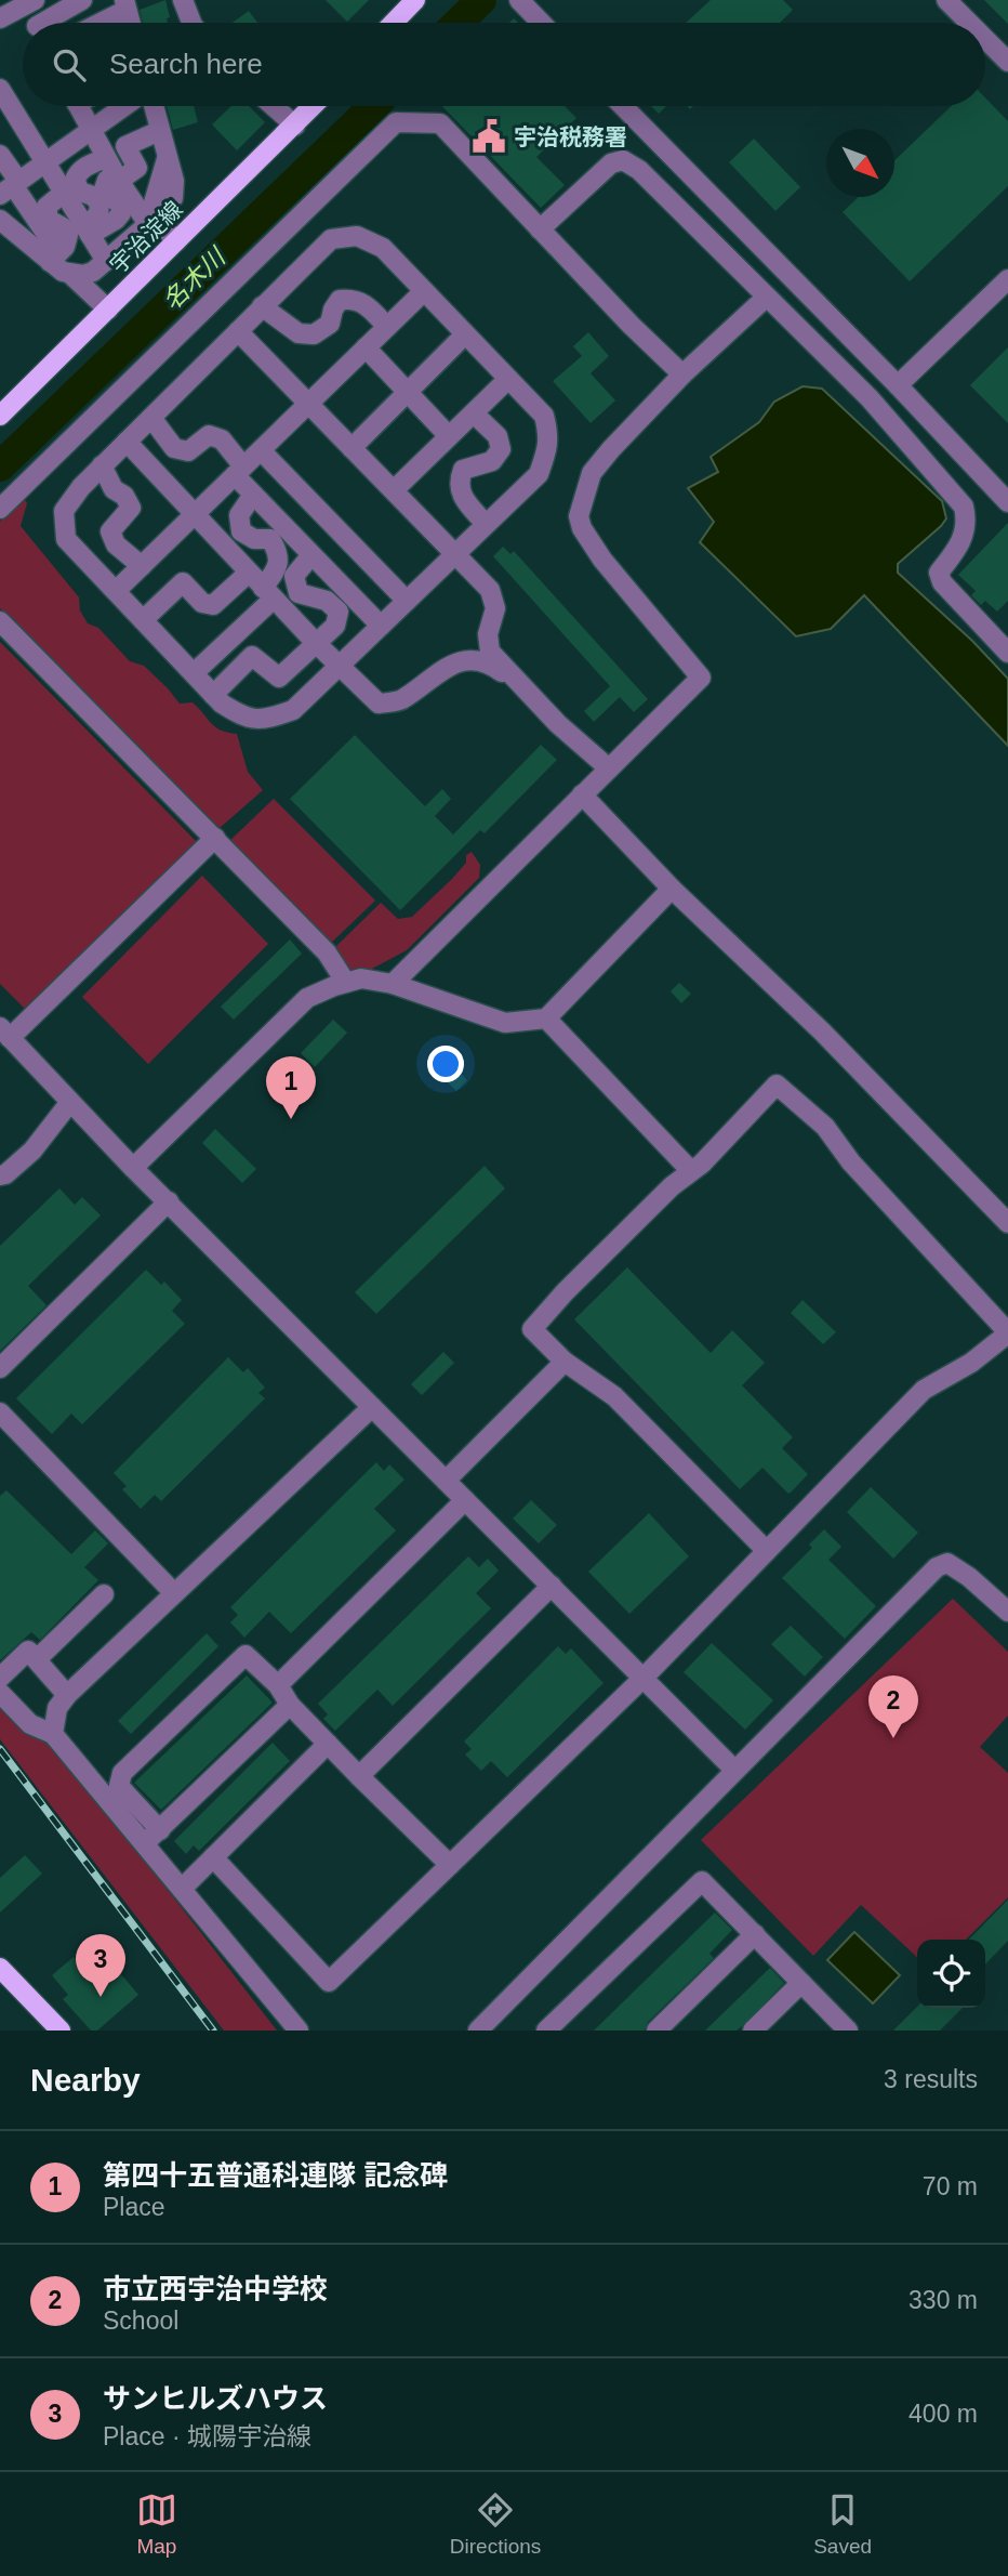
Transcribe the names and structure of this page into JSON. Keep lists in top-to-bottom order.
{
  "streets": {
    "main road": ["宇治淀線"]
  },
  "water": ["名木川"],
  "places": {
    "public building": ["宇治税務署"]
  },
  "north": "bottom right",
  "page": {
    "search": "Search here",
    "pins": ["1", "2", "3"],
    "heading": ["Nearby", "3 results"],
    "list": [
      {
        "mark": "1",
        "name": "第四十五普通科連隊 記念碑",
        "note": "Place",
        "value": "70 m"
      },
      {
        "mark": "2",
        "name": "市立西宇治中学校",
        "note": "School",
        "value": "330 m"
      },
      {
        "mark": "3",
        "name": "サンヒルズハウス",
        "note": "Place · 城陽宇治線",
        "value": "400 m"
      }
    ],
    "nav": ["Map", "Directions", "Saved"]
  }
}
